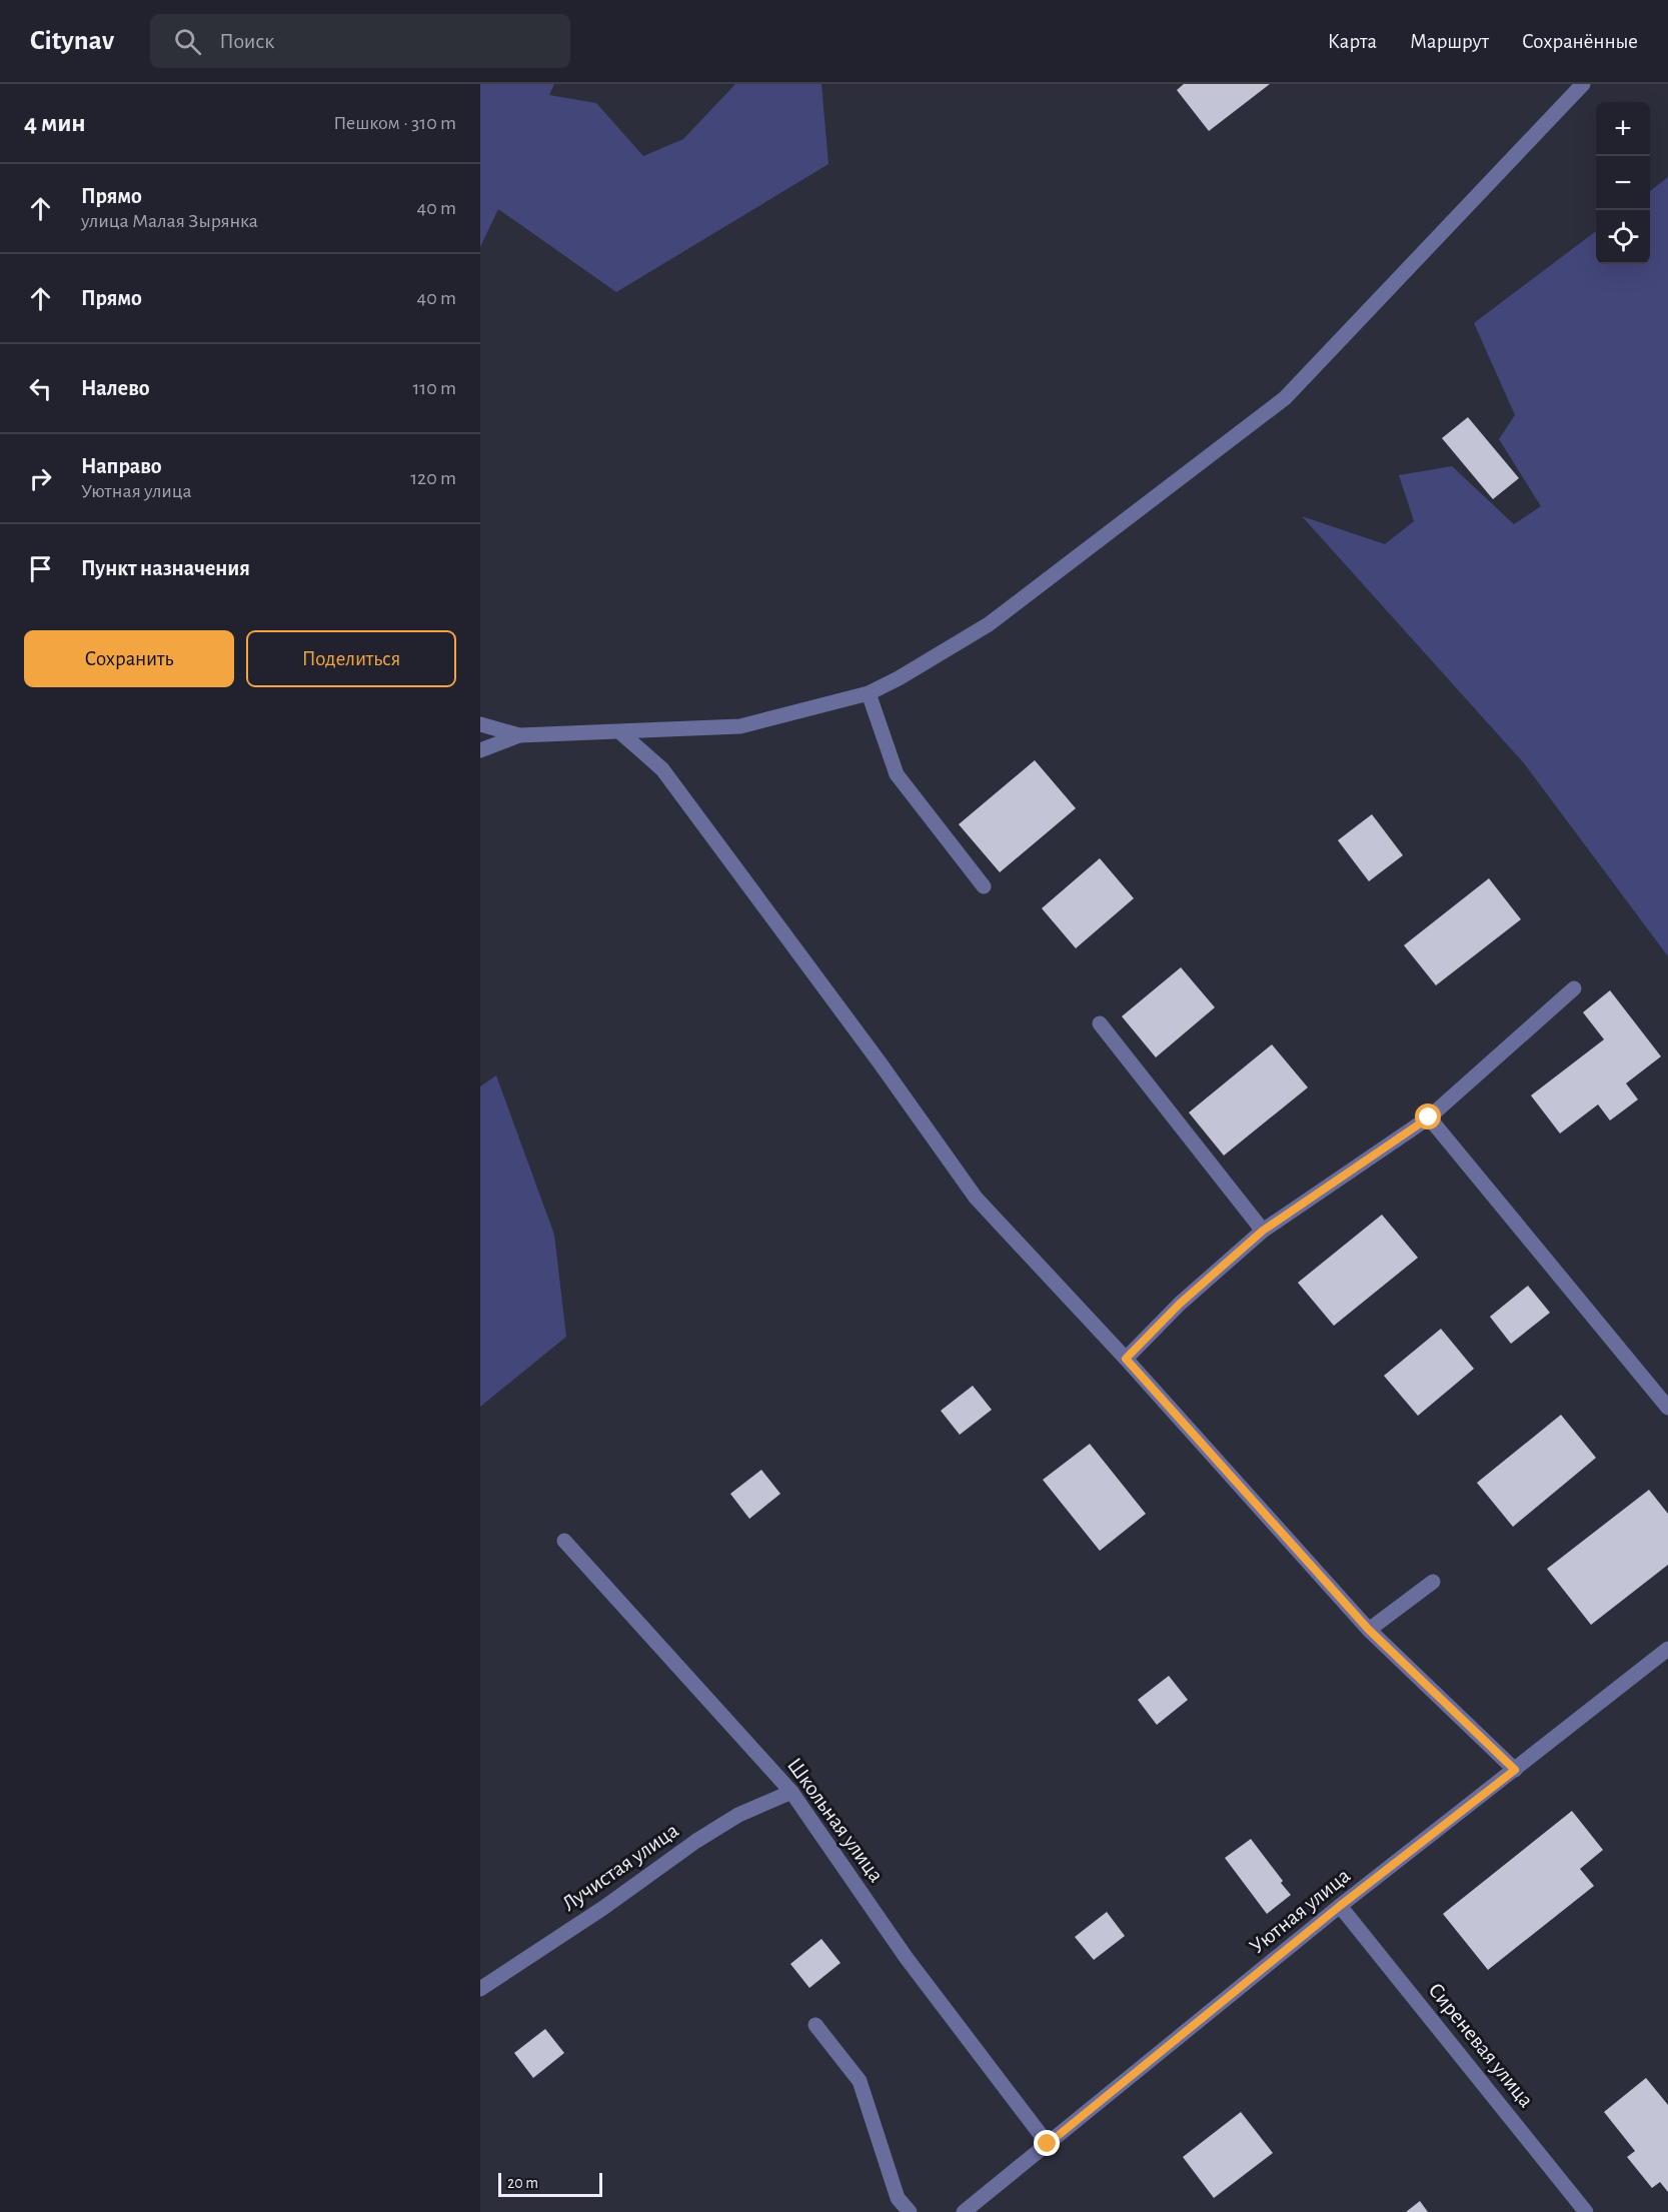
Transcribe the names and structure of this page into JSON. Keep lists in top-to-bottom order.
{
  "streets": {
    "street": [
      "Школьная улица",
      "Лучистая улица",
      "Уютная улица",
      "Сиреневая улица"
    ]
  },
  "crossings": [
    ["Школьная улица", "Лучистая улица"],
    ["Школьная улица", "Уютная улица"],
    ["Уютная улица", "Сиреневая улица"]
  ],
  "scale_bar": "20 m",
  "page": {
    "header": "Citynav",
    "search": "Поиск",
    "nav": ["Карта", "Маршрут", "Сохранённые"],
    "heading": ["4 мин", "Пешком · 310 m"],
    "map_buttons": ["+", "−"],
    "list": [
      ["Прямо", "улица Малая Зырянка", "40 m"],
      ["Прямо", "40 m"],
      ["Налево", "110 m"],
      ["Направо", "Уютная улица", "120 m"],
      "Пункт назначения"
    ],
    "buttons": ["Сохранить", "Поделиться"],
    "scale": "20 m"
  }
}
